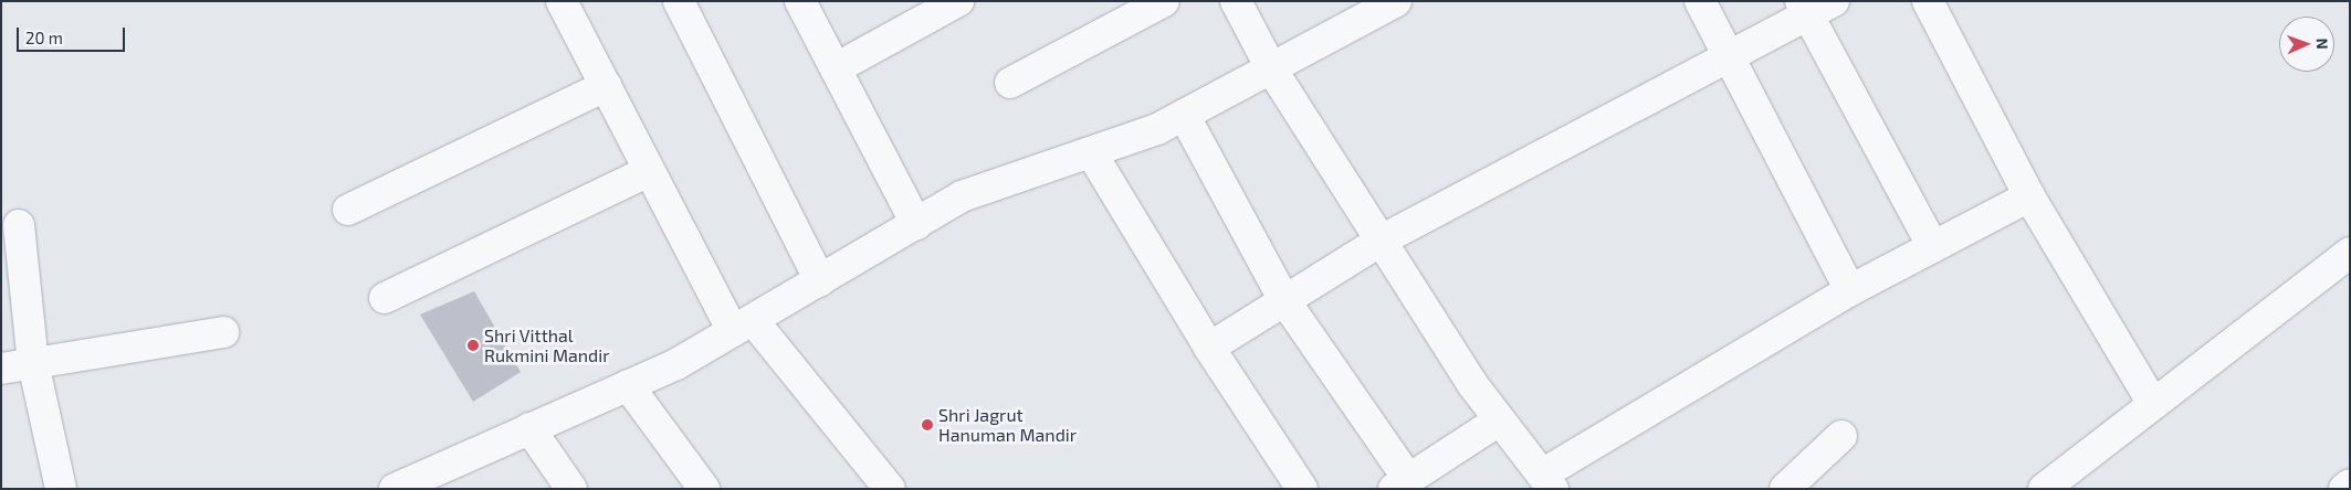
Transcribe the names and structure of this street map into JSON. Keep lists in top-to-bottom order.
{
  "places": ["Shri Vitthal Rukmini Mandir", "Shri Jagrut Hanuman Mandir"],
  "scale_bar": "20 m",
  "north": "right"
}
